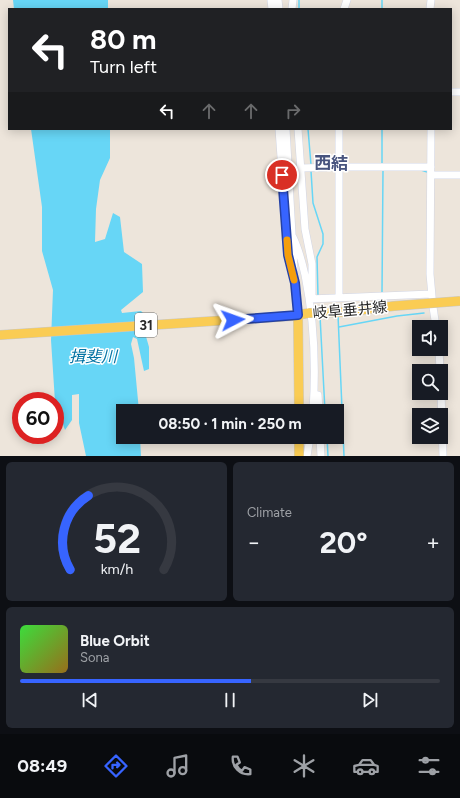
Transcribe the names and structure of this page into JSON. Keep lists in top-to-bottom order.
{
  "streets": {
    "main road": ["岐阜垂井線", "31"]
  },
  "districts": ["西結"],
  "water": ["揖斐川"],
  "page": {
    "turn": ["80 m", "Turn left"],
    "limit": "60",
    "trip": "08:50 · 1 min · 250 m",
    "tile": "Climate",
    "heat": ["−", "20°", "+"],
    "song": ["Blue Orbit", "Sona"],
    "tabs": "08:49",
    "gauge": ["52", "km/h"]
  }
}
